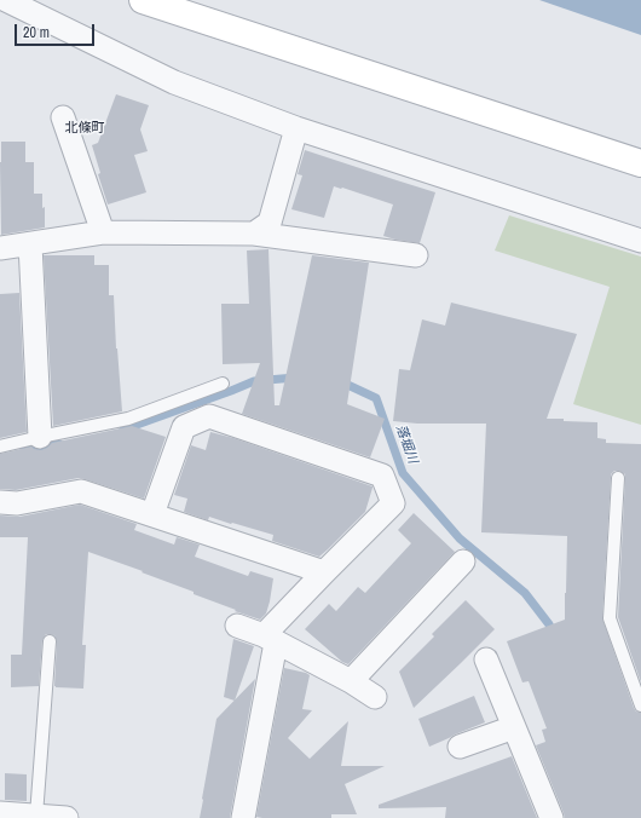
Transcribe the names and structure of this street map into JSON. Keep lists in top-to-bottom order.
{
  "districts": ["北條町"],
  "water": ["落堀川"],
  "scale_bar": "20 m"
}
